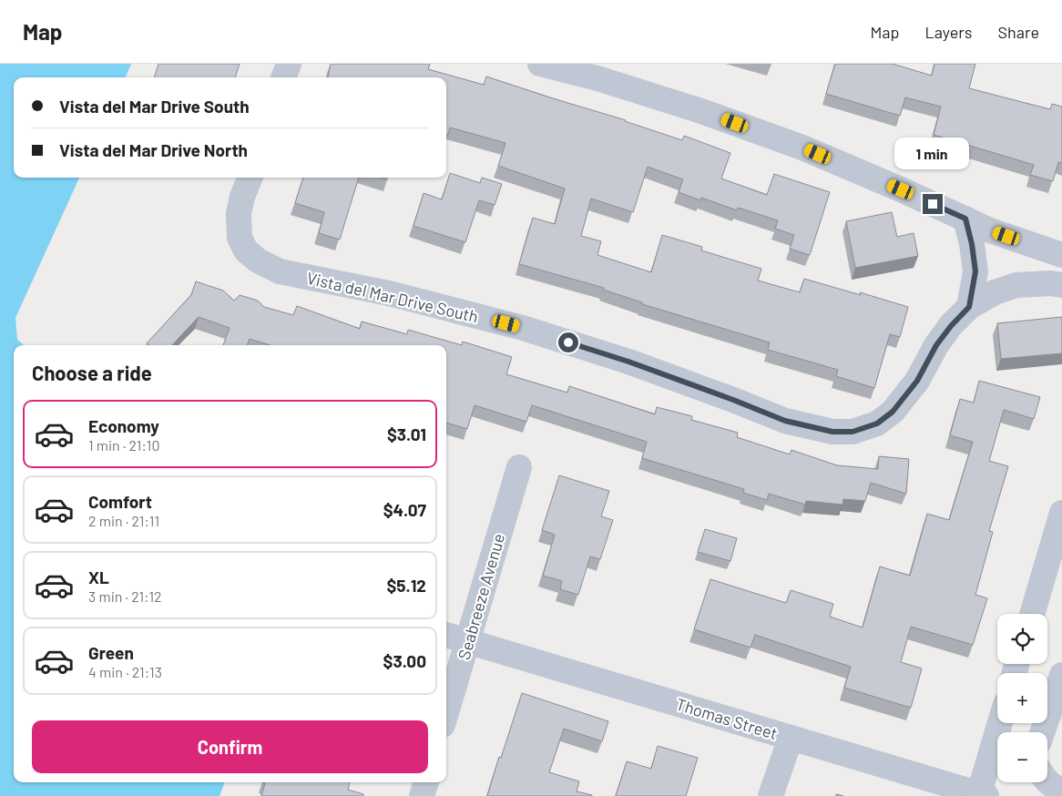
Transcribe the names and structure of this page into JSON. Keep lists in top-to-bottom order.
{
  "streets": {
    "street": ["Vista del Mar Drive South", "Seabreeze Avenue", "Thomas Street"]
  },
  "crossings": [
    ["Seabreeze Avenue", "Thomas Street"]
  ],
  "page": {
    "header": "Map",
    "nav": ["Map", "Layers", "Share"],
    "banner": ["Vista del Mar Drive South", "Vista del Mar Drive North"],
    "bubble": "1 min",
    "heading": "Choose a ride",
    "list": [
      {
        "name": "Economy",
        "note": "1 min · 21:10",
        "value": "$3.01"
      },
      {
        "name": "Comfort",
        "note": "2 min · 21:11",
        "value": "$4.07"
      },
      {
        "name": "XL",
        "note": "3 min · 21:12",
        "value": "$5.12"
      },
      {
        "name": "Green",
        "note": "4 min · 21:13",
        "value": "$3.00"
      }
    ],
    "map_buttons": ["+", "−"],
    "buttons": "Confirm"
  }
}
